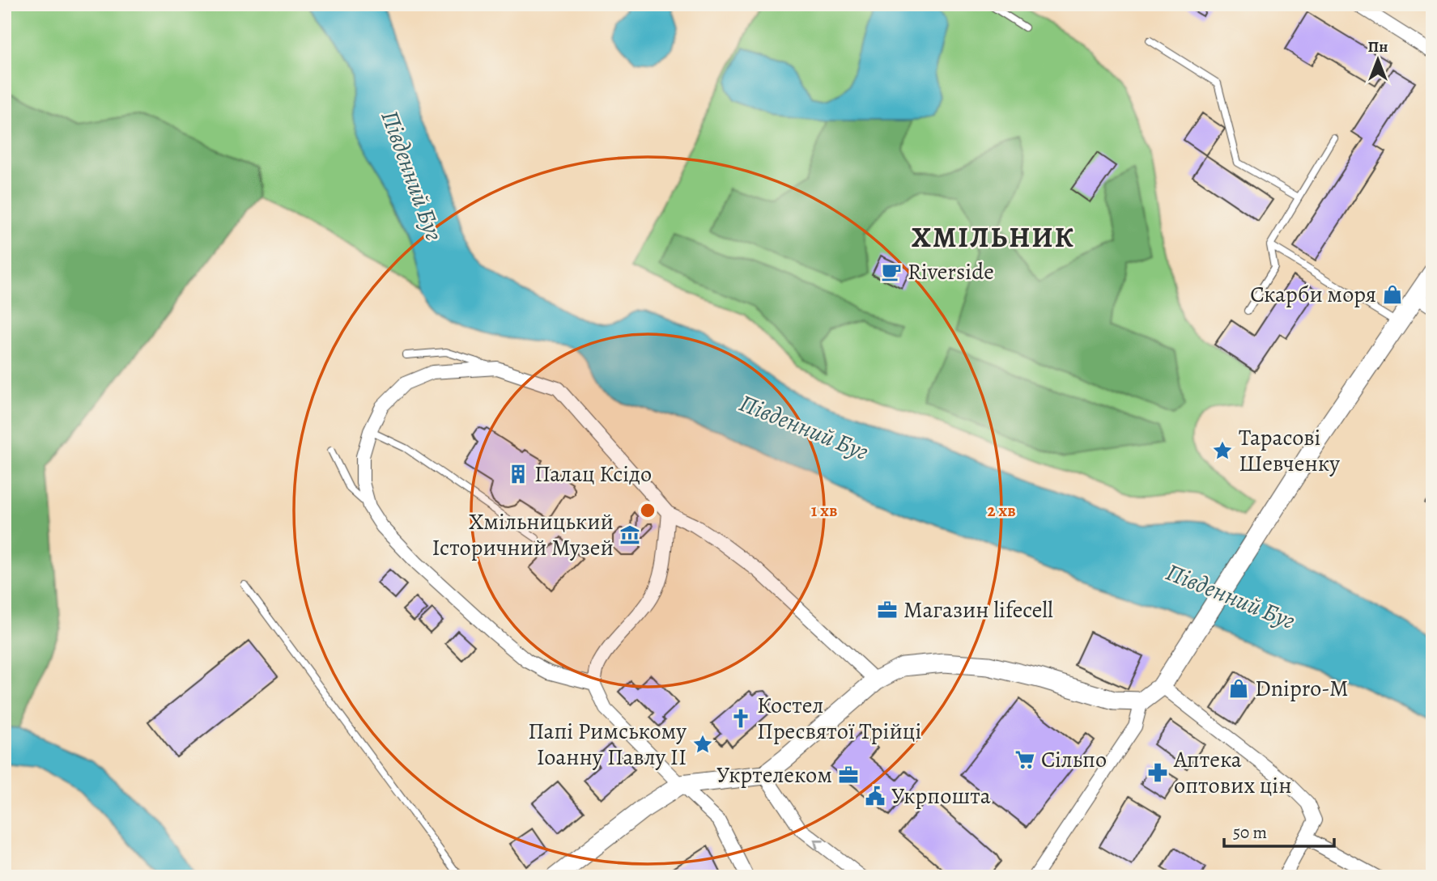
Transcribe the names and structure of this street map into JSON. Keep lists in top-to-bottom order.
{
  "districts": ["ХМІЛЬНИК"],
  "water": ["Південний Буг"],
  "places": {
    "cafe": ["Riverside"],
    "shop": ["Скарби моря", "Dnipro-M"],
    "place": ["Тарасові Шевченку", "Папі Римському Іоанну Павлу ІІ"],
    "building": ["Палац Ксідо"],
    "museum": ["Хмільницький Історичний Музей"],
    "office": ["Магазин lifecell", "Укртелеком"],
    "church": ["Костел Пресвятої Трійці"],
    "supermarket": ["Сільпо"],
    "pharmacy": ["Аптека оптових цін"],
    "public building": ["Укрпошта"]
  },
  "scale_bar": "50 m",
  "north": "top",
  "rings": ["1 хв", "2 хв"]
}
